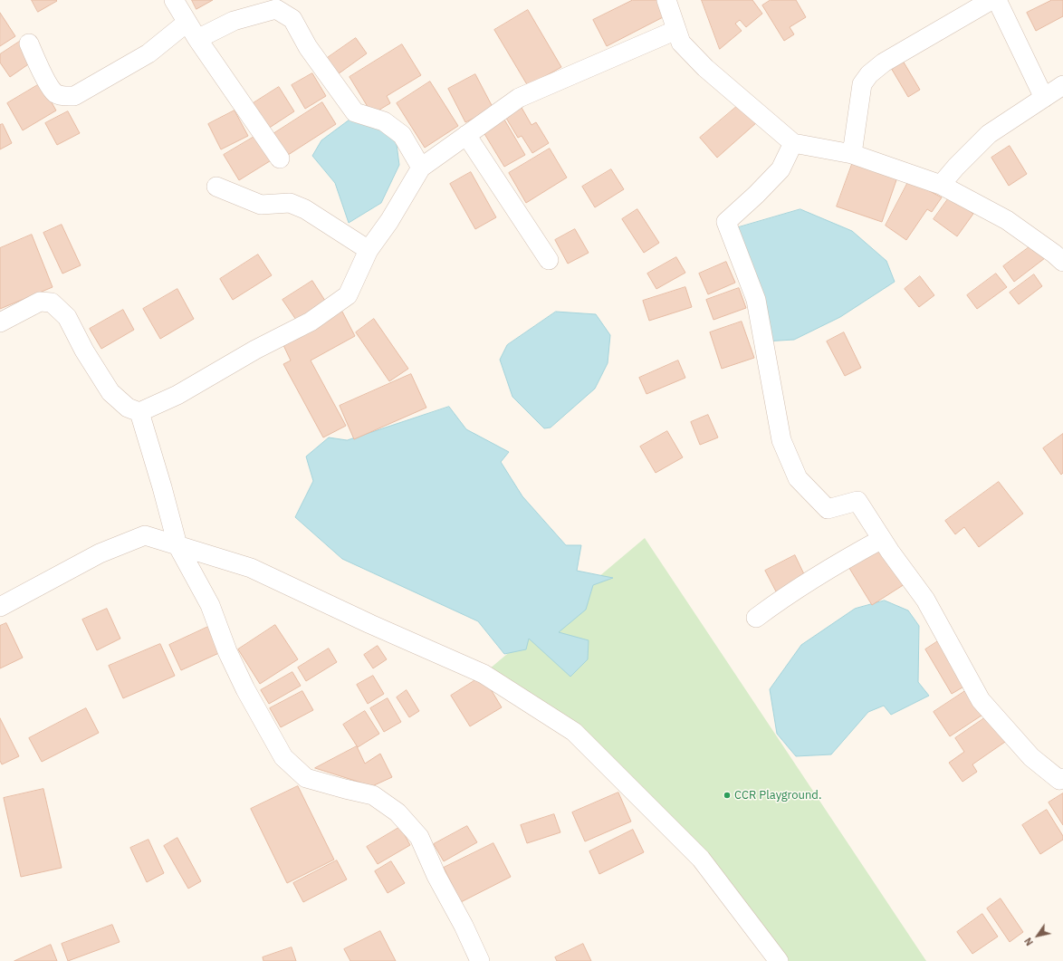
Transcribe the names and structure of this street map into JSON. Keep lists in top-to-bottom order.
{
  "places": ["CCR Playground."],
  "north": "bottom left"
}
